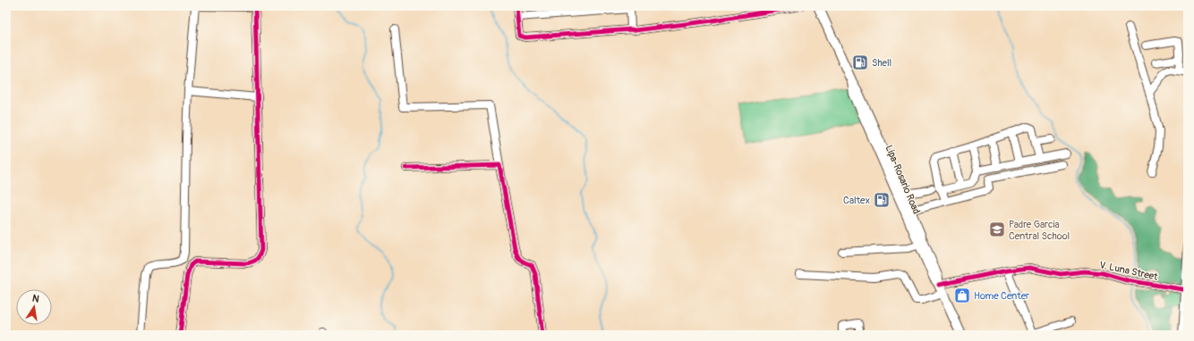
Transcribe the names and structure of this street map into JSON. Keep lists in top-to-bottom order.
{
  "streets": {
    "main road": ["Lipa-Rosario Road"],
    "street": ["V. Luna Street"]
  },
  "crossings": [
    ["Lipa-Rosario Road", "V. Luna Street"]
  ],
  "places": {
    "fuel station": ["Shell", "Caltex"],
    "school or university": ["Padre Garcia Central School"],
    "shop": ["Home Center"]
  },
  "north": "top"
}
